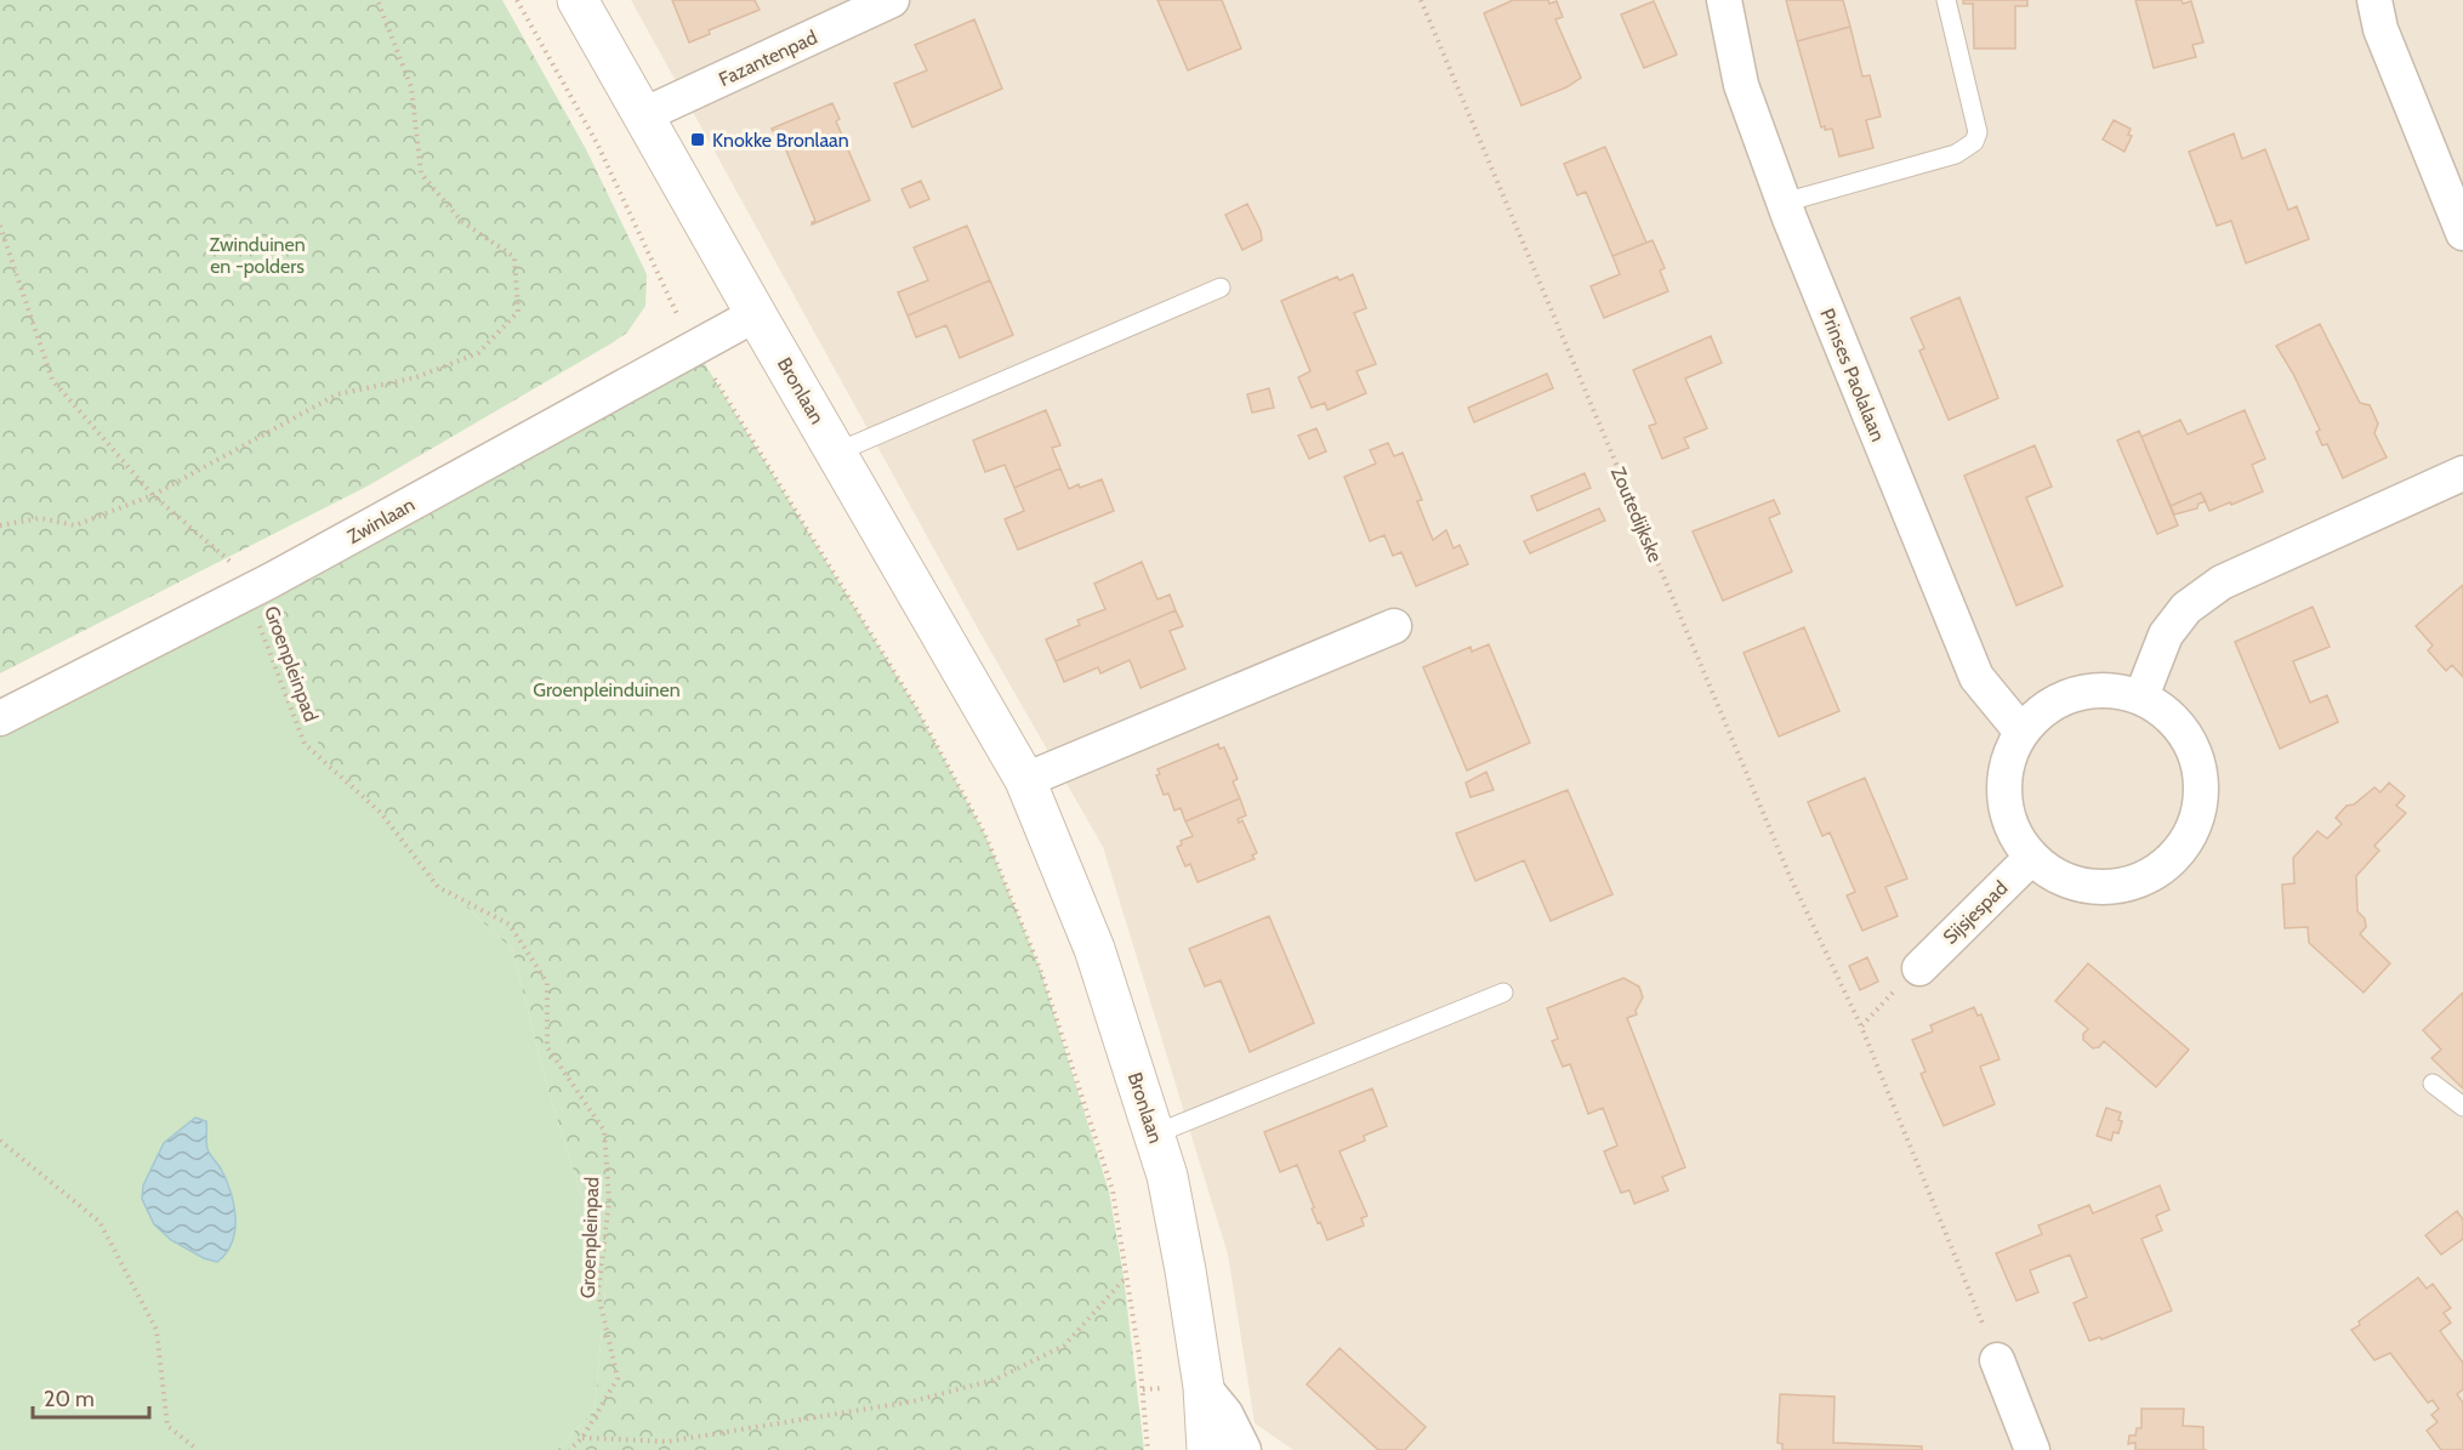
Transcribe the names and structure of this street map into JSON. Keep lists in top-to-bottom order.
{
  "streets": {
    "street": [
      "Fazantenpad",
      "Prinses Paolalaan",
      "Bronlaan",
      "Zwinlaan",
      "Sijsjespad"
    ],
    "path": ["Zoutedijkske", "Groenpleinpad"]
  },
  "crossings": [
    ["Fazantenpad", "Bronlaan"],
    ["Prinses Paolalaan", "Sijsjespad"],
    ["Bronlaan", "Zwinlaan"],
    ["Zwinlaan", "Groenpleinpad"]
  ],
  "parks": ["Zwinduinen en -polders", "Groenpleinduinen"],
  "places": {
    "transit": ["Knokke Bronlaan"]
  },
  "scale_bar": "20 m"
}
